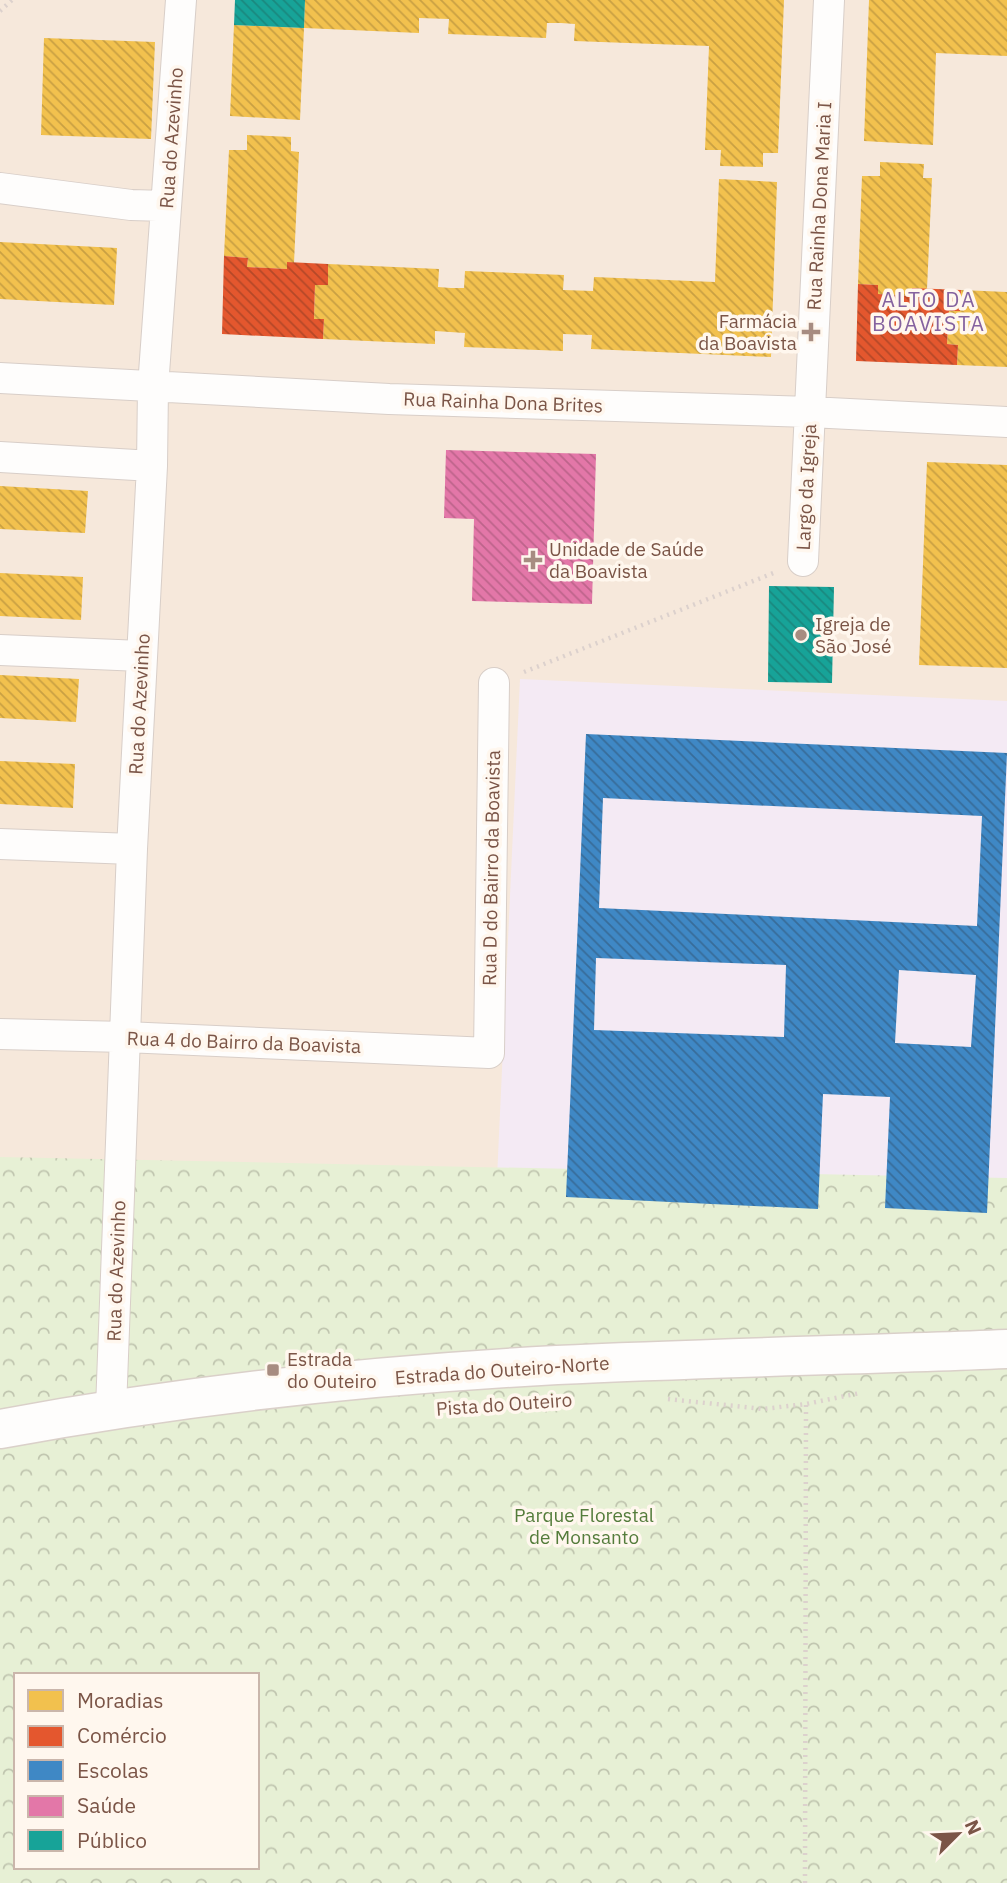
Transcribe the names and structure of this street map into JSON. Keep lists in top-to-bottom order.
{
  "streets": {
    "street": [
      "Rua do Azevinho",
      "Rua Rainha Dona Maria I",
      "Rua Rainha Dona Brites",
      "Largo da Igreja",
      "Rua D do Bairro da Boavista",
      "Rua 4 do Bairro da Boavista",
      "Estrada do Outeiro-Norte"
    ]
  },
  "crossings": [
    ["Rua do Azevinho", "Rua Rainha Dona Brites"],
    ["Rua do Azevinho", "Rua 4 do Bairro da Boavista"],
    ["Rua do Azevinho", "Estrada do Outeiro-Norte"],
    ["Rua Rainha Dona Maria I", "Rua Rainha Dona Brites"],
    ["Rua Rainha Dona Maria I", "Largo da Igreja"],
    ["Rua Rainha Dona Brites", "Largo da Igreja"],
    ["Rua D do Bairro da Boavista", "Rua 4 do Bairro da Boavista"]
  ],
  "districts": ["ALTO DA BOAVISTA"],
  "parks": ["Parque Florestal de Monsanto"],
  "places": {
    "health": ["Farmácia da Boavista", "Unidade de Saúde da Boavista"],
    "other": ["Igreja de São José"],
    "transit": ["Estrada do Outeiro"]
  },
  "legend": [
    "Moradias",
    "Comércio",
    "Escolas",
    "Saúde",
    "Público"
  ],
  "north": "top right"
}
